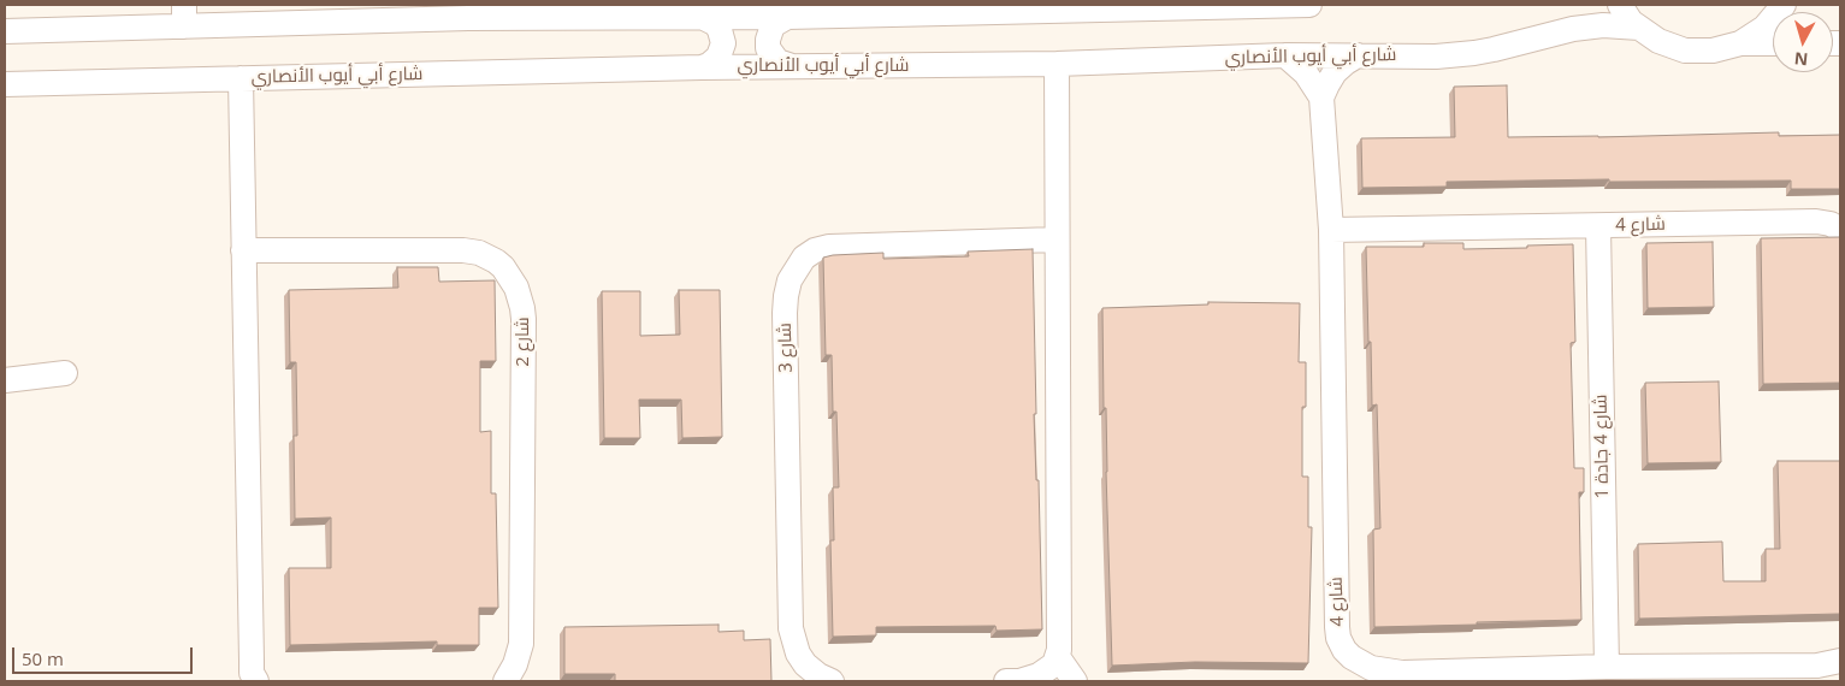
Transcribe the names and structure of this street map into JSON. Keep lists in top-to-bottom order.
{
  "streets": {
    "street": [
      "شارع أبي أيوب الأنصاري",
      "شارع 4",
      "شارع 2",
      "شارع 3",
      "شارع 4 جادة 1"
    ]
  },
  "crossings": [
    ["شارع 4", "شارع 4 جادة 1"]
  ],
  "scale_bar": "50 m",
  "north": "bottom"
}
